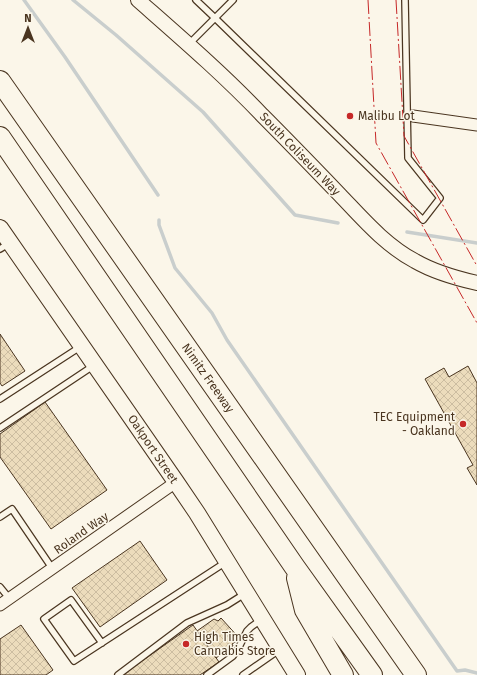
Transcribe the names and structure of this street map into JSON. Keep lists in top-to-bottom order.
{
  "streets": {
    "highway": ["Nimitz Freeway"],
    "main road": ["Oakport Street"],
    "street": ["South Coliseum Way", "Roland Way"]
  },
  "crossings": [
    ["Oakport Street", "Roland Way"]
  ],
  "places": ["Malibu Lot", "TEC Equipment - Oakland", "High Times Cannabis Store"],
  "north": "top"
}
